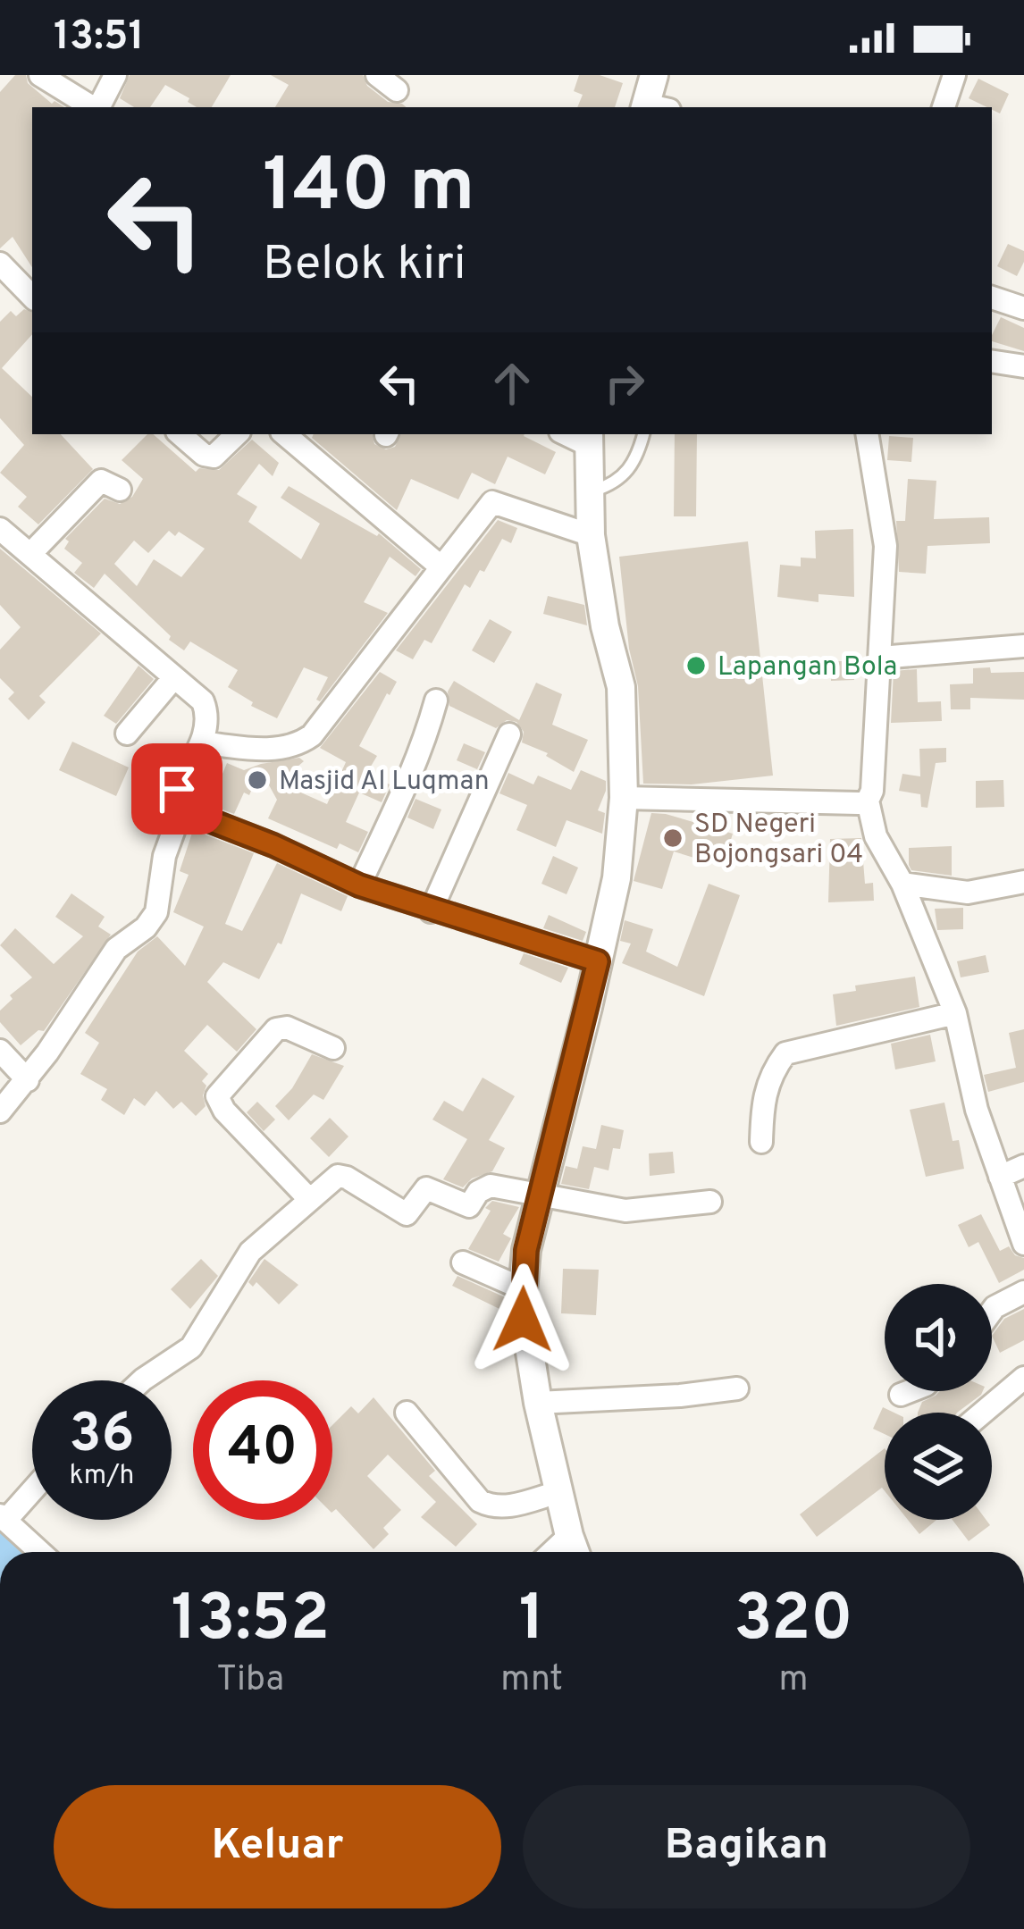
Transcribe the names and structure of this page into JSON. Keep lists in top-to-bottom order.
{
  "places": ["Lapangan Bola", "Masjid Al Luqman", "SD Negeri Bojongsari 04"],
  "page": {
    "status": "13:51",
    "turn": ["140 m", "Belok kiri"],
    "speed": "36 km/h",
    "limit": "40",
    "eta": [
      "13:52",
      "Tiba",
      "1",
      "mnt",
      "320",
      "m"
    ],
    "buttons": ["Keluar", "Bagikan"]
  }
}
